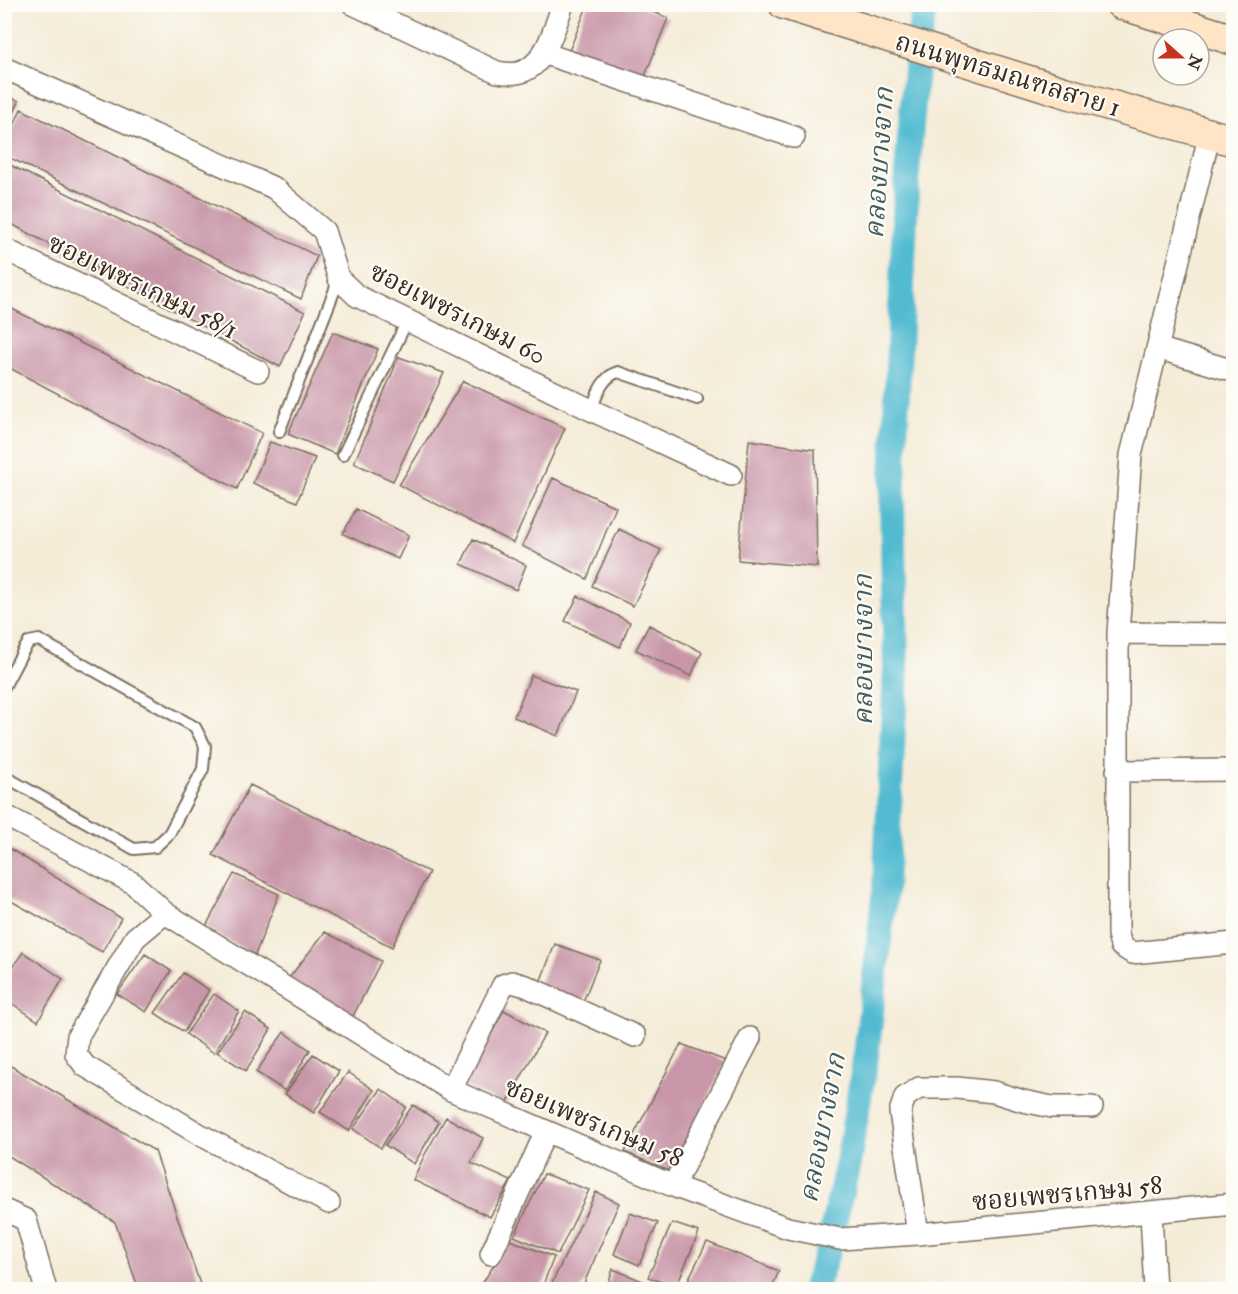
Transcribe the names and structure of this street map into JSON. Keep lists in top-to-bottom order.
{
  "streets": {
    "main road": ["ถนนพุทธมณฑลสาย 1"],
    "street": ["ซอยเพชรเกษม 58/1", "ซอยเพชรเกษม 60", "ซอยเพชรเกษม 58"]
  },
  "water": ["คลองบางจาก"],
  "north": "right"
}
